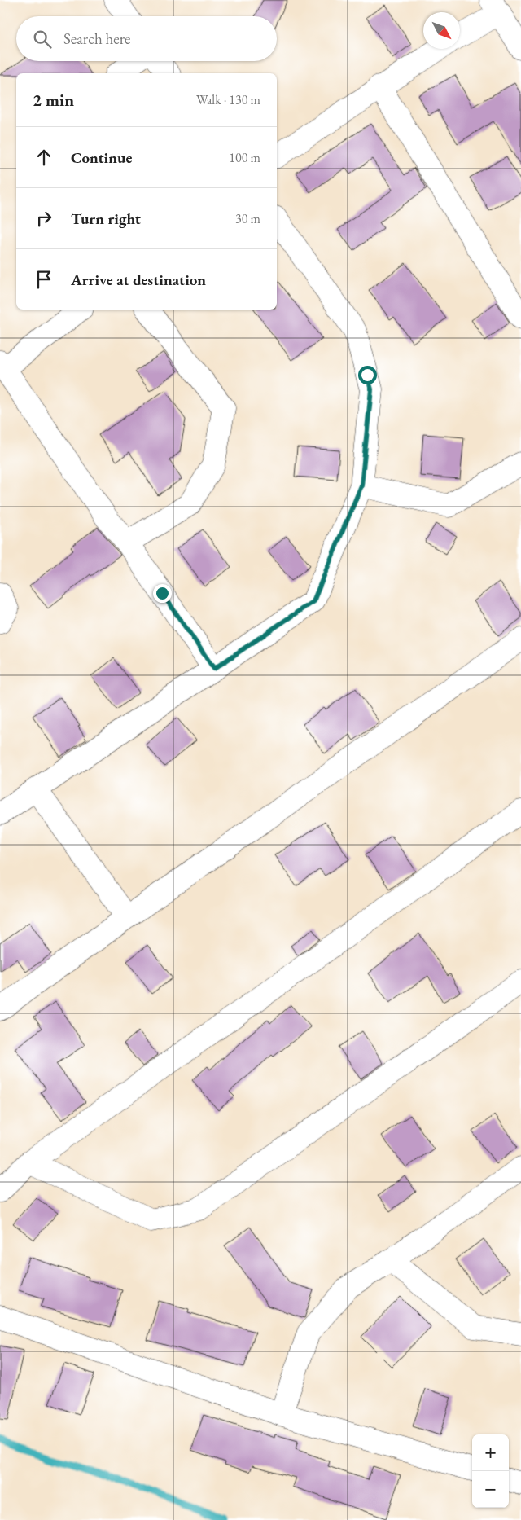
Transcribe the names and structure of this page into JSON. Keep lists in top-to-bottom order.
{
  "north": "bottom right",
  "page": {
    "search": "Search here",
    "heading": ["2 min", "Walk · 130 m"],
    "list": [
      ["Continue", "100 m"],
      ["Turn right", "30 m"],
      "Arrive at destination"
    ],
    "map_buttons": ["+", "−"]
  }
}
